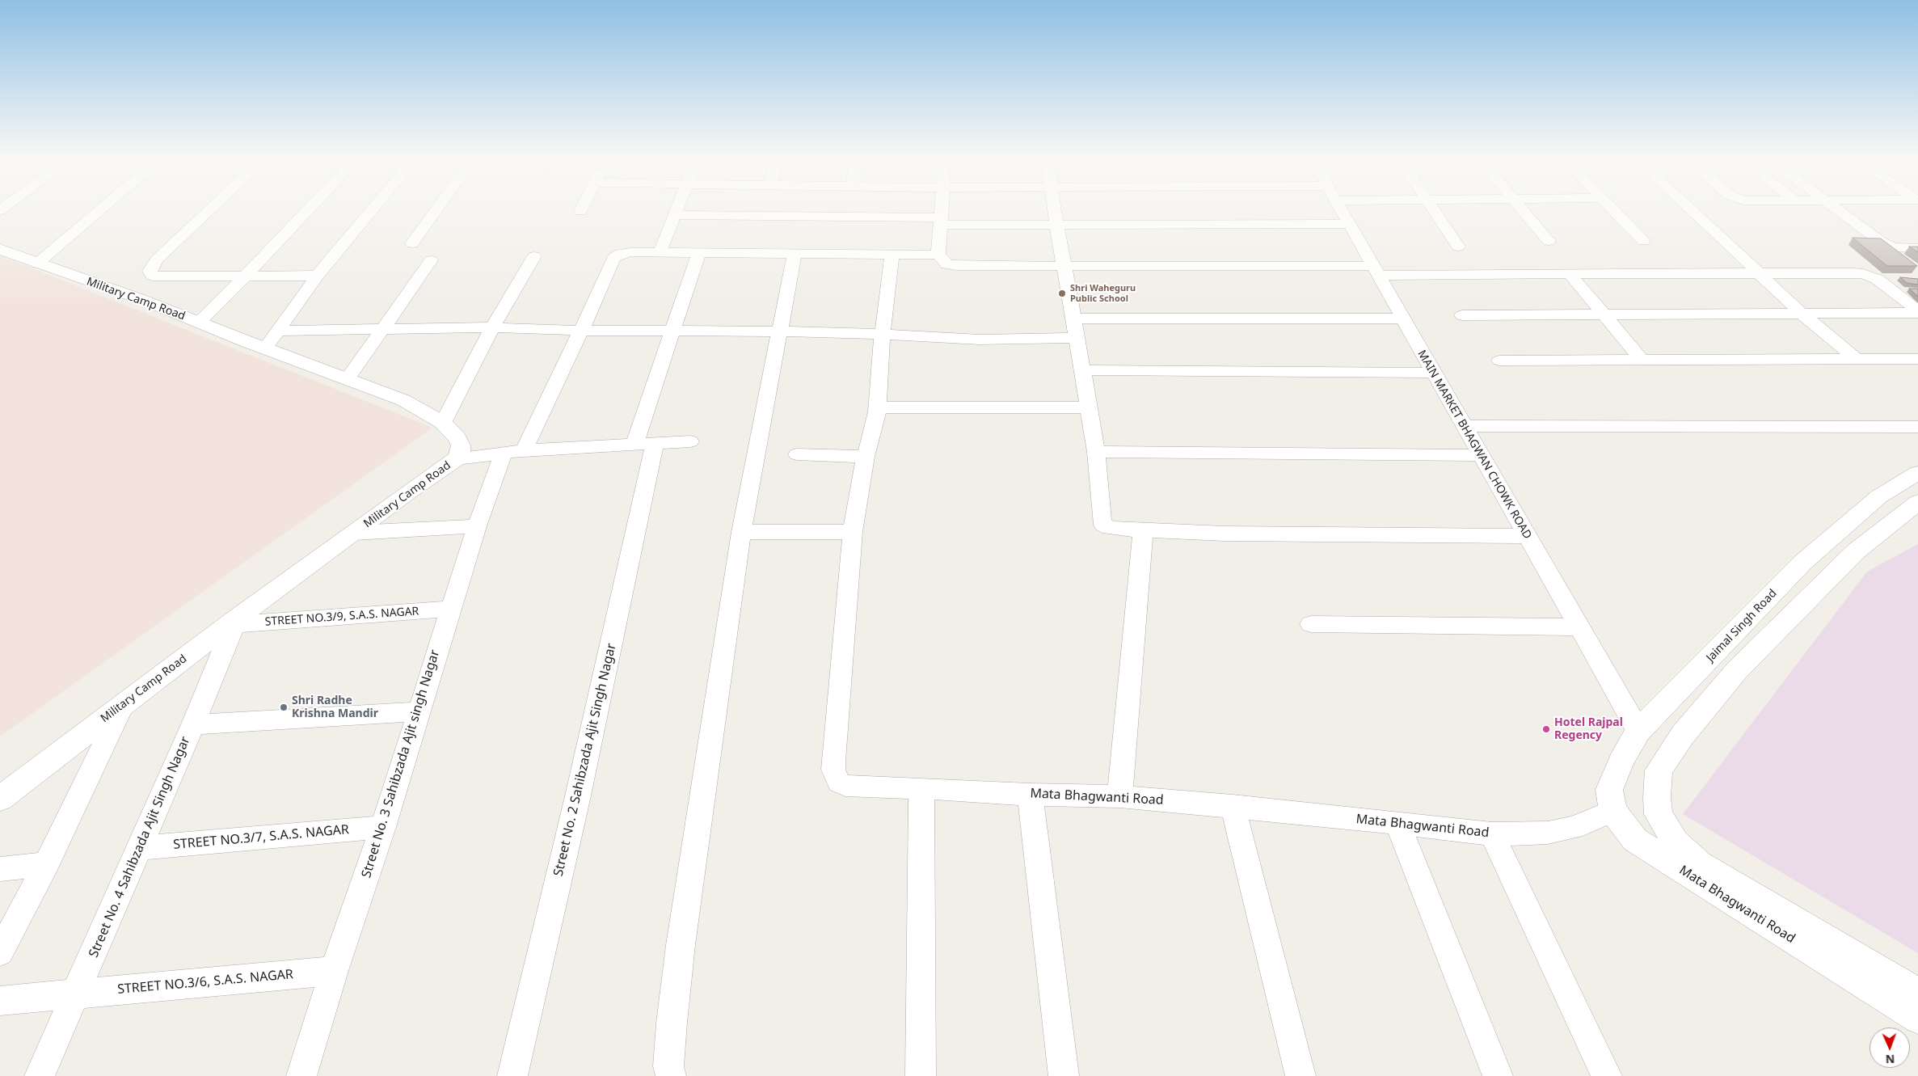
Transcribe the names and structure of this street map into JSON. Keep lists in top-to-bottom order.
{
  "streets": {
    "street": [
      "Military Camp Road",
      "MAIN MARKET BHAGWAN CHOWK ROAD",
      "STREET NO.3/9, S.A.S. NAGAR",
      "Jaimal Singh Road",
      "Street No. 2 Sahibzada Ajit Singh Nagar",
      "Street No. 3 Sahibzada Ajit singh Nagar",
      "Mata Bhagwanti Road",
      "STREET NO.3/7, S.A.S. NAGAR",
      "Street No. 4 Sahibzada Ajit Singh Nagar",
      "STREET NO.3/6, S.A.S. NAGAR"
    ]
  },
  "crossings": [
    ["Military Camp Road", "STREET NO.3/9, S.A.S. NAGAR"],
    ["Military Camp Road", "Street No. 4 Sahibzada Ajit Singh Nagar"],
    ["MAIN MARKET BHAGWAN CHOWK ROAD", "Jaimal Singh Road"],
    ["STREET NO.3/9, S.A.S. NAGAR", "Street No. 3 Sahibzada Ajit singh Nagar"],
    ["STREET NO.3/9, S.A.S. NAGAR", "Street No. 4 Sahibzada Ajit Singh Nagar"],
    ["Jaimal Singh Road", "Mata Bhagwanti Road"],
    ["Street No. 2 Sahibzada Ajit Singh Nagar", "Street No. 3 Sahibzada Ajit singh Nagar"],
    ["Street No. 3 Sahibzada Ajit singh Nagar", "STREET NO.3/7, S.A.S. NAGAR"],
    ["Street No. 3 Sahibzada Ajit singh Nagar", "STREET NO.3/6, S.A.S. NAGAR"],
    ["STREET NO.3/7, S.A.S. NAGAR", "Street No. 4 Sahibzada Ajit Singh Nagar"],
    ["Street No. 4 Sahibzada Ajit Singh Nagar", "STREET NO.3/6, S.A.S. NAGAR"]
  ],
  "places": ["Shri Waheguru Public School", "Shri Radhe Krishna Mandir", "Hotel Rajpal Regency"],
  "north": "bottom"
}
